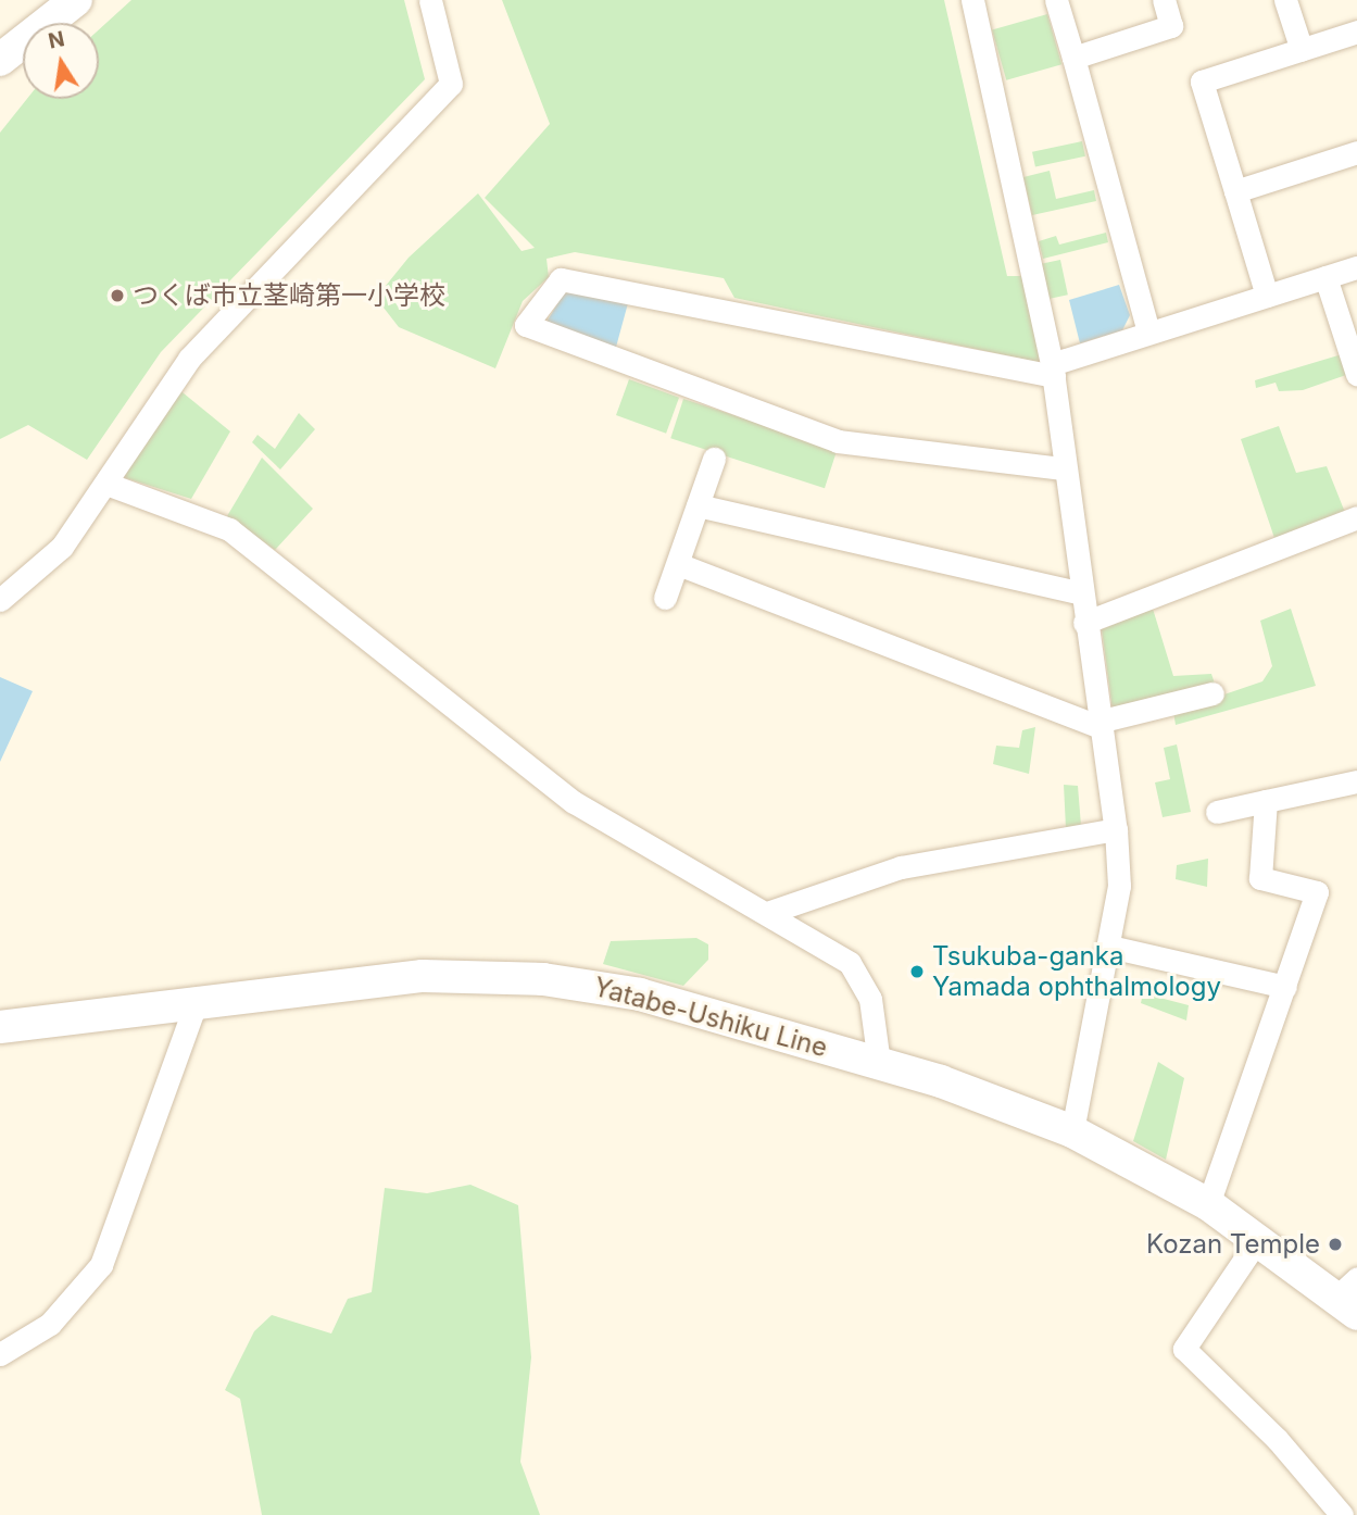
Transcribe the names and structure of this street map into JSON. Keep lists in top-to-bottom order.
{
  "streets": {
    "main road": ["Yatabe-Ushiku Line"]
  },
  "places": ["つくば市立茎崎第一小学校", "Tsukuba-ganka Yamada ophthalmology", "Kozan Temple"],
  "north": "top"
}
